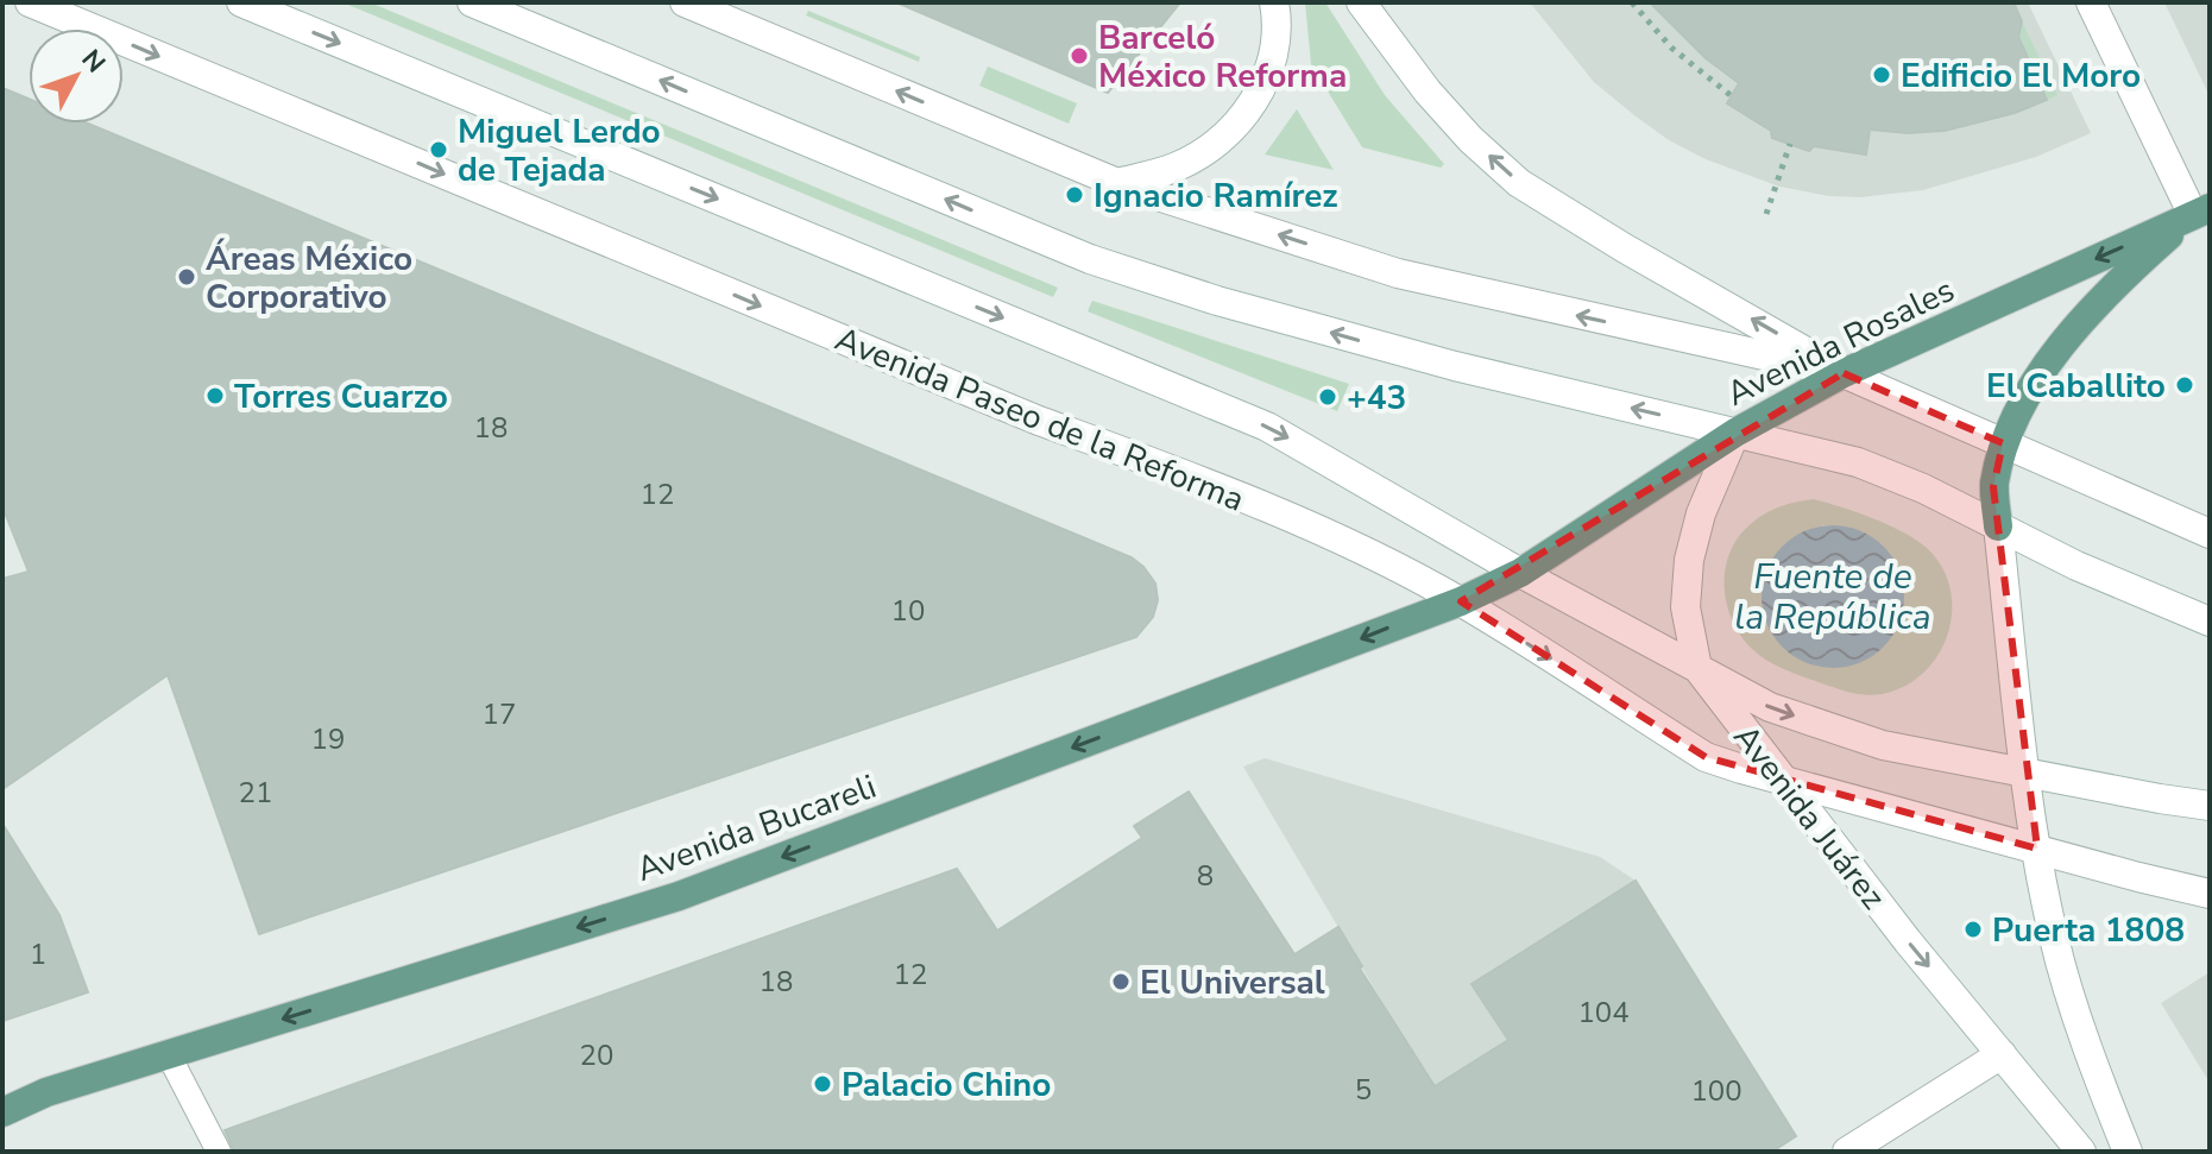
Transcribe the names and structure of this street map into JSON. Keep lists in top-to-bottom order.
{
  "streets": {
    "main road": [
      "Avenida Rosales",
      "Avenida Paseo de la Reforma",
      "Avenida Juárez",
      "Avenida Bucareli"
    ]
  },
  "crossings": [
    ["Avenida Rosales", "Avenida Juárez"],
    ["Avenida Rosales", "Avenida Bucareli"],
    ["Avenida Paseo de la Reforma", "Avenida Juárez"],
    ["Avenida Paseo de la Reforma", "Avenida Bucareli"]
  ],
  "one_way": ["Avenida Rosales", "Avenida Bucareli"],
  "water": ["Fuente de la República"],
  "places": [
    "Barceló México Reforma",
    "Edificio El Moro",
    "Miguel Lerdo de Tejada",
    "Ignacio Ramírez",
    "Áreas México Corporativo",
    "El Caballito",
    "Torres Cuarzo",
    "+43",
    "Puerta 1808",
    "El Universal",
    "Palacio Chino"
  ],
  "house_numbers": [
    "18",
    "12",
    "10",
    "17",
    "19",
    "21",
    "8",
    "1",
    "12",
    "18",
    "104",
    "20",
    "5",
    "100"
  ],
  "north": "top right"
}
